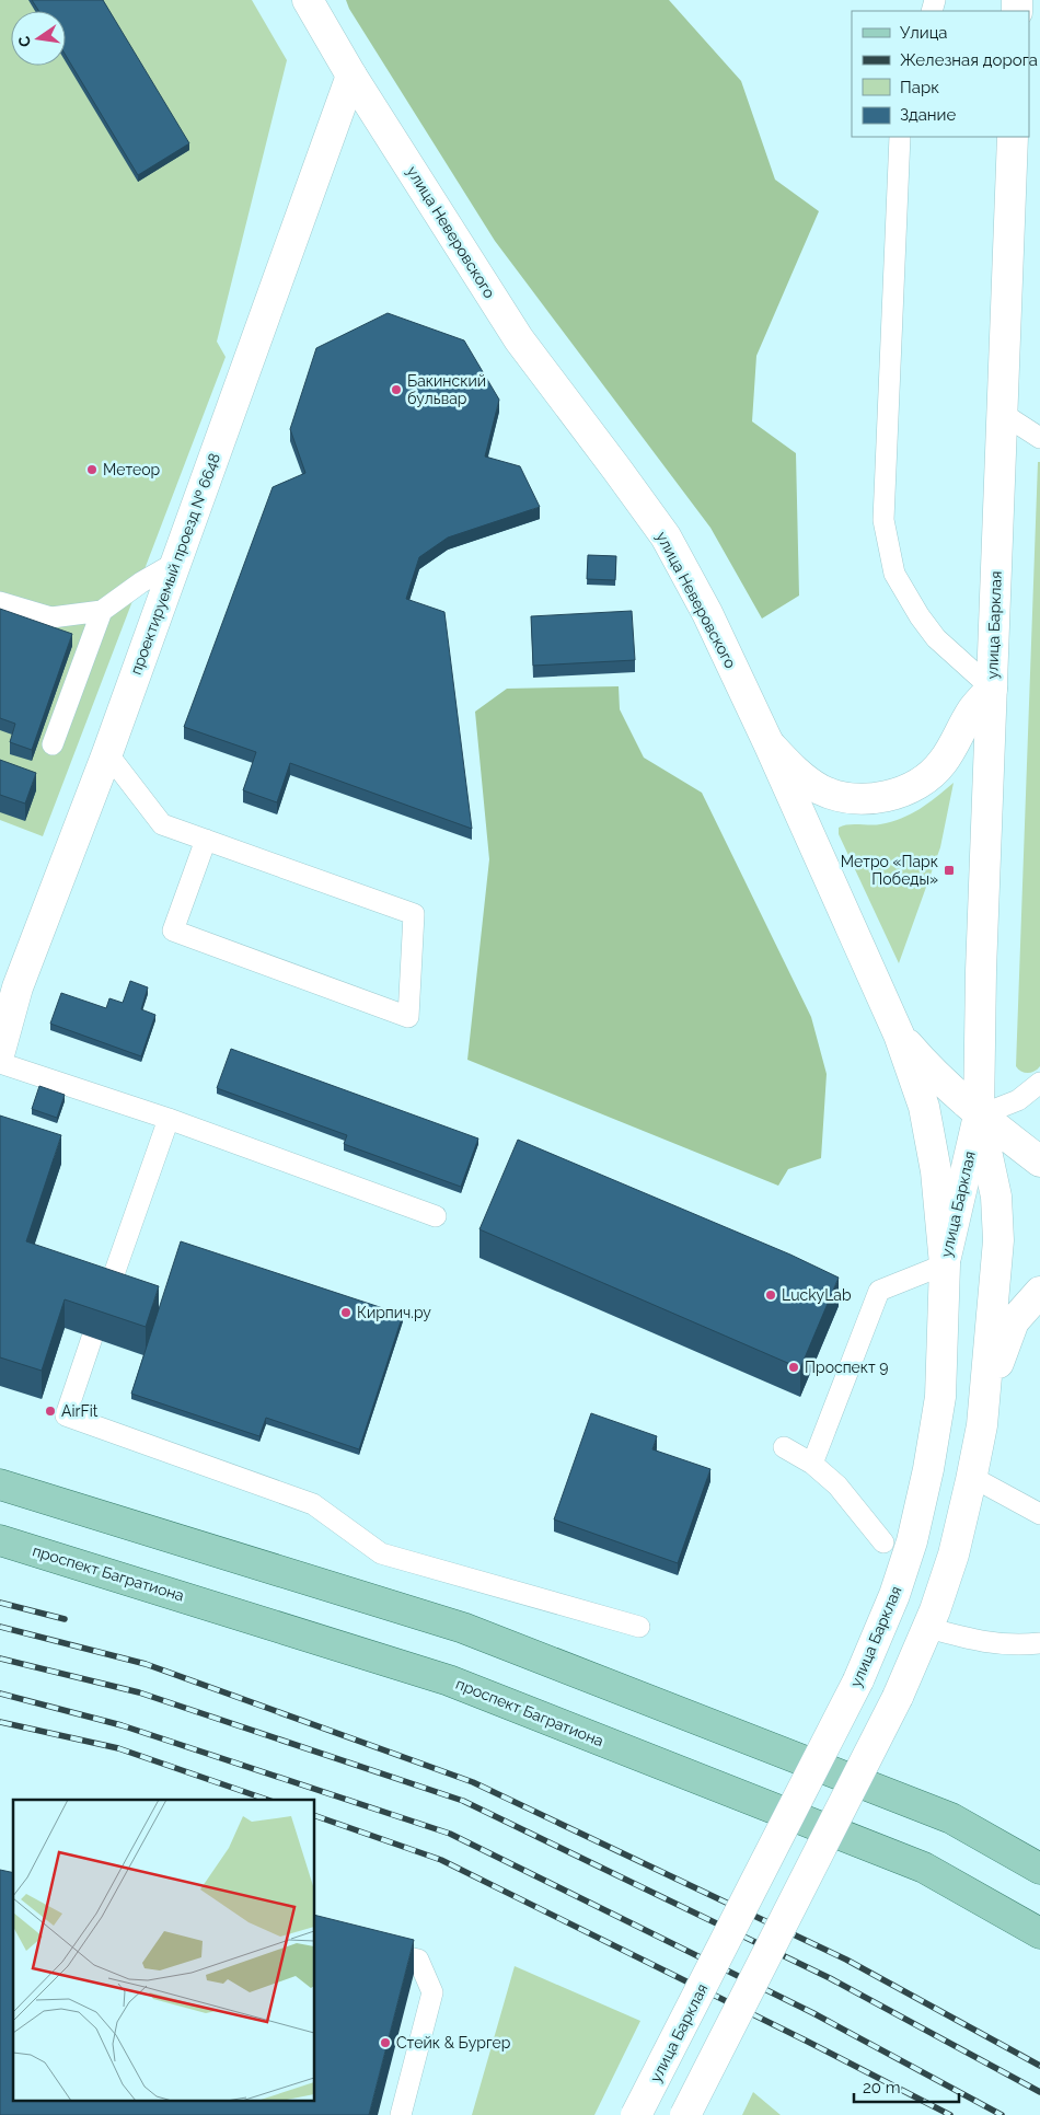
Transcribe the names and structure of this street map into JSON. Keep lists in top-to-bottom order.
{
  "streets": {
    "main road": [
      "улица Неверовского",
      "проектируемый проезд № 6648",
      "улица Барклая",
      "проспект Багратиона"
    ]
  },
  "crossings": [
    ["улица Неверовского", "проектируемый проезд № 6648"],
    ["улица Неверовского", "улица Барклая"]
  ],
  "places": {
    "other": [
      "Бакинский бульвар",
      "Метеор",
      "LuckyLab",
      "Кирпич.ру",
      "Проспект 9",
      "AirFit",
      "Стейк & Бургер"
    ],
    "transit": ["Метро «Парк Победы»"]
  },
  "legend": [
    "Улица",
    "Железная дорога",
    "Парк",
    "Здание"
  ],
  "scale_bar": "20 m",
  "north": "left"
}
